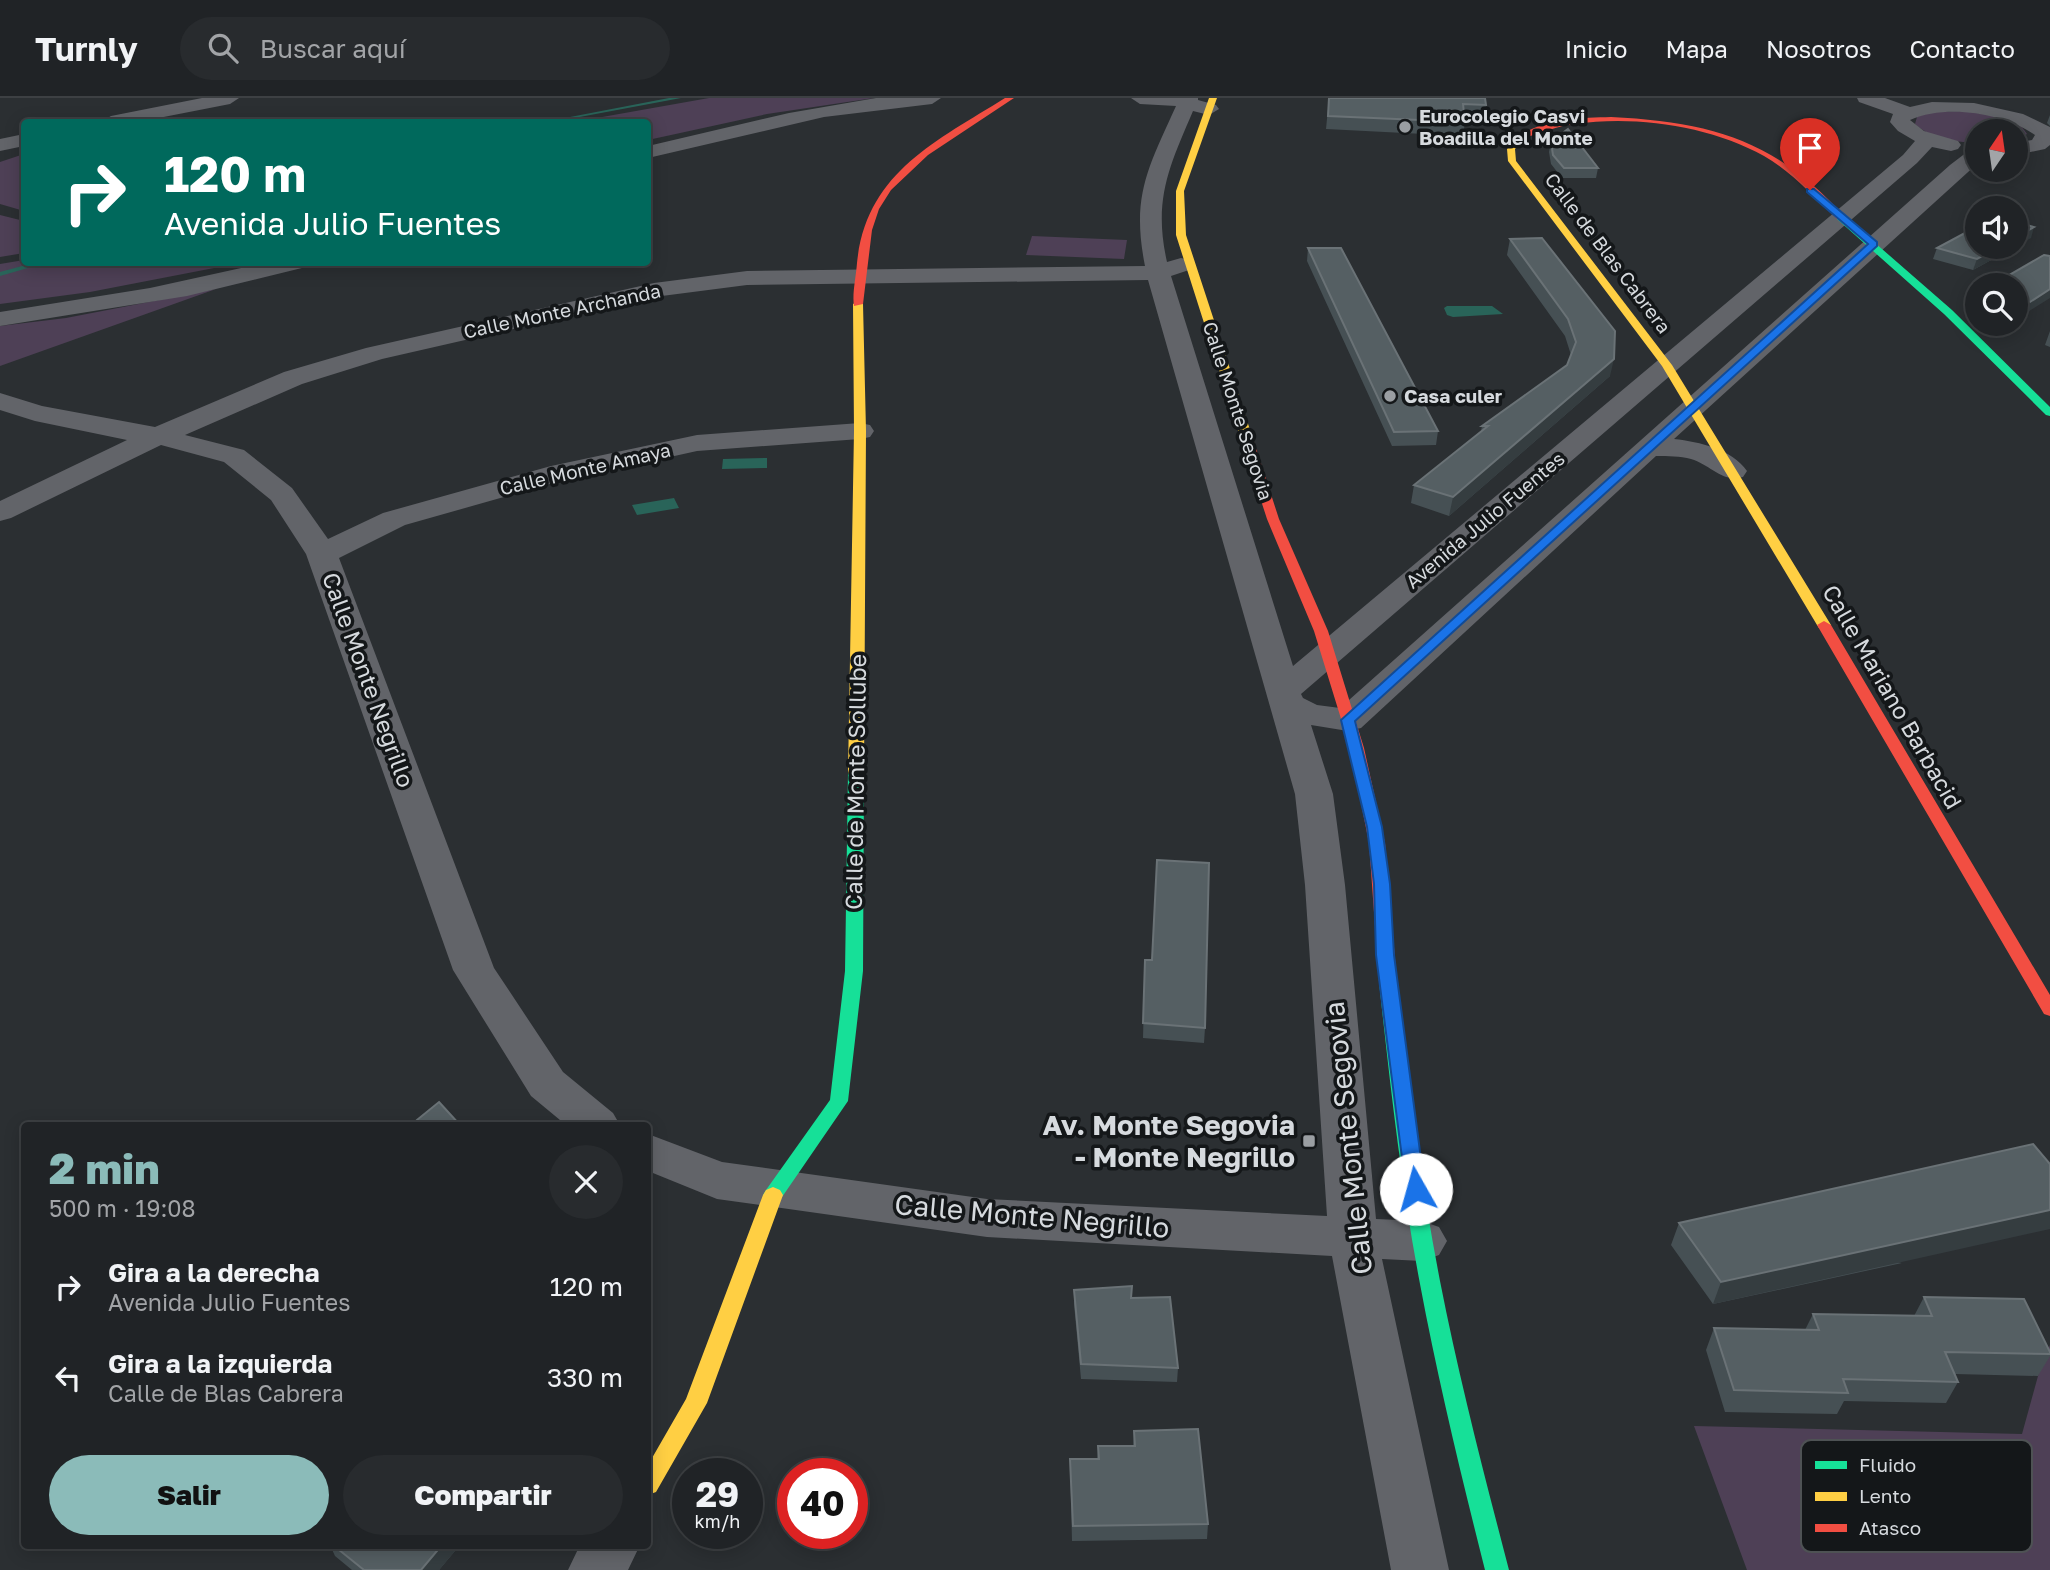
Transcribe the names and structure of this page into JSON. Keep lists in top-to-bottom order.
{
  "streets": {
    "street": [
      "Calle de Blas Cabrera",
      "Calle Monte Archanda",
      "Calle Monte Segovia",
      "Calle Monte Amaya",
      "Avenida Julio Fuentes",
      "Calle Monte Negrillo",
      "Calle Mariano Barbacid",
      "Calle de Monte Sollube"
    ]
  },
  "crossings": [
    ["Calle de Blas Cabrera", "Avenida Julio Fuentes"],
    ["Calle de Blas Cabrera", "Calle Mariano Barbacid"],
    ["Calle Monte Archanda", "Calle Monte Segovia"],
    ["Calle Monte Archanda", "Calle Monte Negrillo"],
    ["Calle Monte Archanda", "Calle de Monte Sollube"],
    ["Calle Monte Segovia", "Avenida Julio Fuentes"],
    ["Calle Monte Segovia", "Calle Monte Negrillo"],
    ["Calle Monte Amaya", "Calle Monte Negrillo"],
    ["Calle Monte Amaya", "Calle de Monte Sollube"],
    ["Calle Monte Negrillo", "Calle de Monte Sollube"]
  ],
  "places": {
    "other": ["Eurocolegio Casvi Boadilla del Monte", "Casa culer"],
    "transit": ["Av. Monte Segovia - Monte Negrillo"]
  },
  "legend": ["Fluido", "Lento", "Atasco"],
  "north": "top",
  "page": {
    "header": "Turnly",
    "search": "Buscar aquí",
    "nav": [
      "Inicio",
      "Mapa",
      "Nosotros",
      "Contacto"
    ],
    "turn": ["120 m", "Avenida Julio Fuentes"],
    "heading": ["2 min", "500 m · 19:08"],
    "list": [
      {
        "name": "Gira a la derecha",
        "note": "Avenida Julio Fuentes",
        "value": "120 m"
      },
      {
        "name": "Gira a la izquierda",
        "note": "Calle de Blas Cabrera",
        "value": "330 m"
      }
    ],
    "buttons": ["Salir", "Compartir"],
    "speed": "29 km/h",
    "limit": "40"
  }
}
